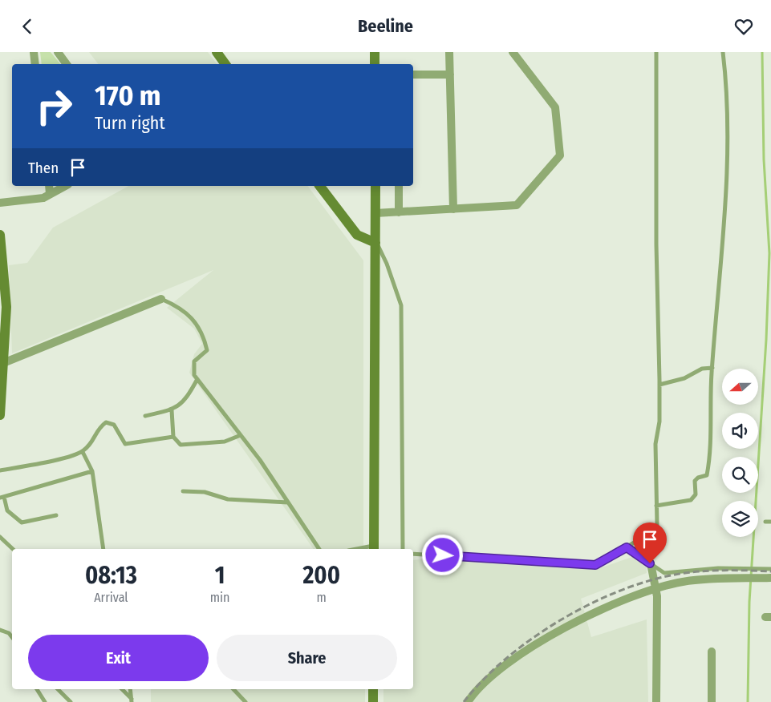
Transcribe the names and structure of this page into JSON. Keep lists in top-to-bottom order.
{
  "north": "left",
  "page": {
    "header": "Beeline",
    "turn": ["170 m", "Turn right"],
    "then": "Then",
    "eta": [
      "08:13",
      "Arrival",
      "1",
      "min",
      "200",
      "m"
    ],
    "buttons": ["Exit", "Share"]
  }
}
